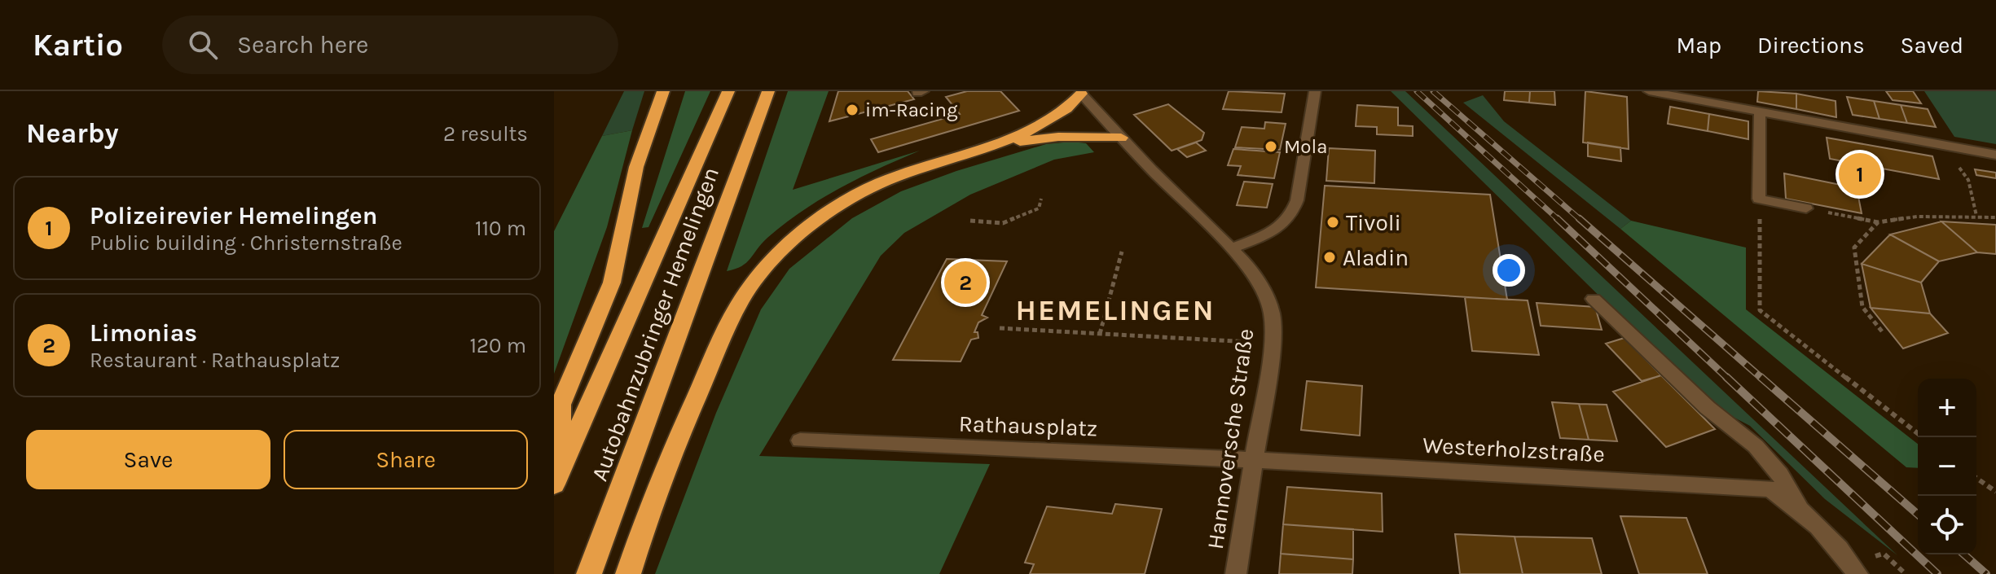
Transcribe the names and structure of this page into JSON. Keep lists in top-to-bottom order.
{
  "streets": {
    "highway": ["Autobahnzubringer Hemelingen"],
    "street": ["Rathausplatz", "Hannoversche Straße", "Westerholzstraße"]
  },
  "crossings": [
    ["Rathausplatz", "Hannoversche Straße"],
    ["Rathausplatz", "Westerholzstraße"],
    ["Hannoversche Straße", "Westerholzstraße"]
  ],
  "districts": ["HEMELINGEN"],
  "places": [
    "im-Racing",
    "Mola",
    "Tivoli",
    "Aladin"
  ],
  "page": {
    "header": "Kartio",
    "search": "Search here",
    "nav": ["Map", "Directions", "Saved"],
    "heading": ["Nearby", "2 results"],
    "pins": ["1", "2"],
    "list": [
      {
        "mark": "1",
        "name": "Polizeirevier Hemelingen",
        "note": "Public building · Christernstraße",
        "value": "110 m"
      },
      {
        "mark": "2",
        "name": "Limonias",
        "note": "Restaurant · Rathausplatz",
        "value": "120 m"
      }
    ],
    "map_buttons": ["+", "−"],
    "buttons": ["Save", "Share"]
  }
}
